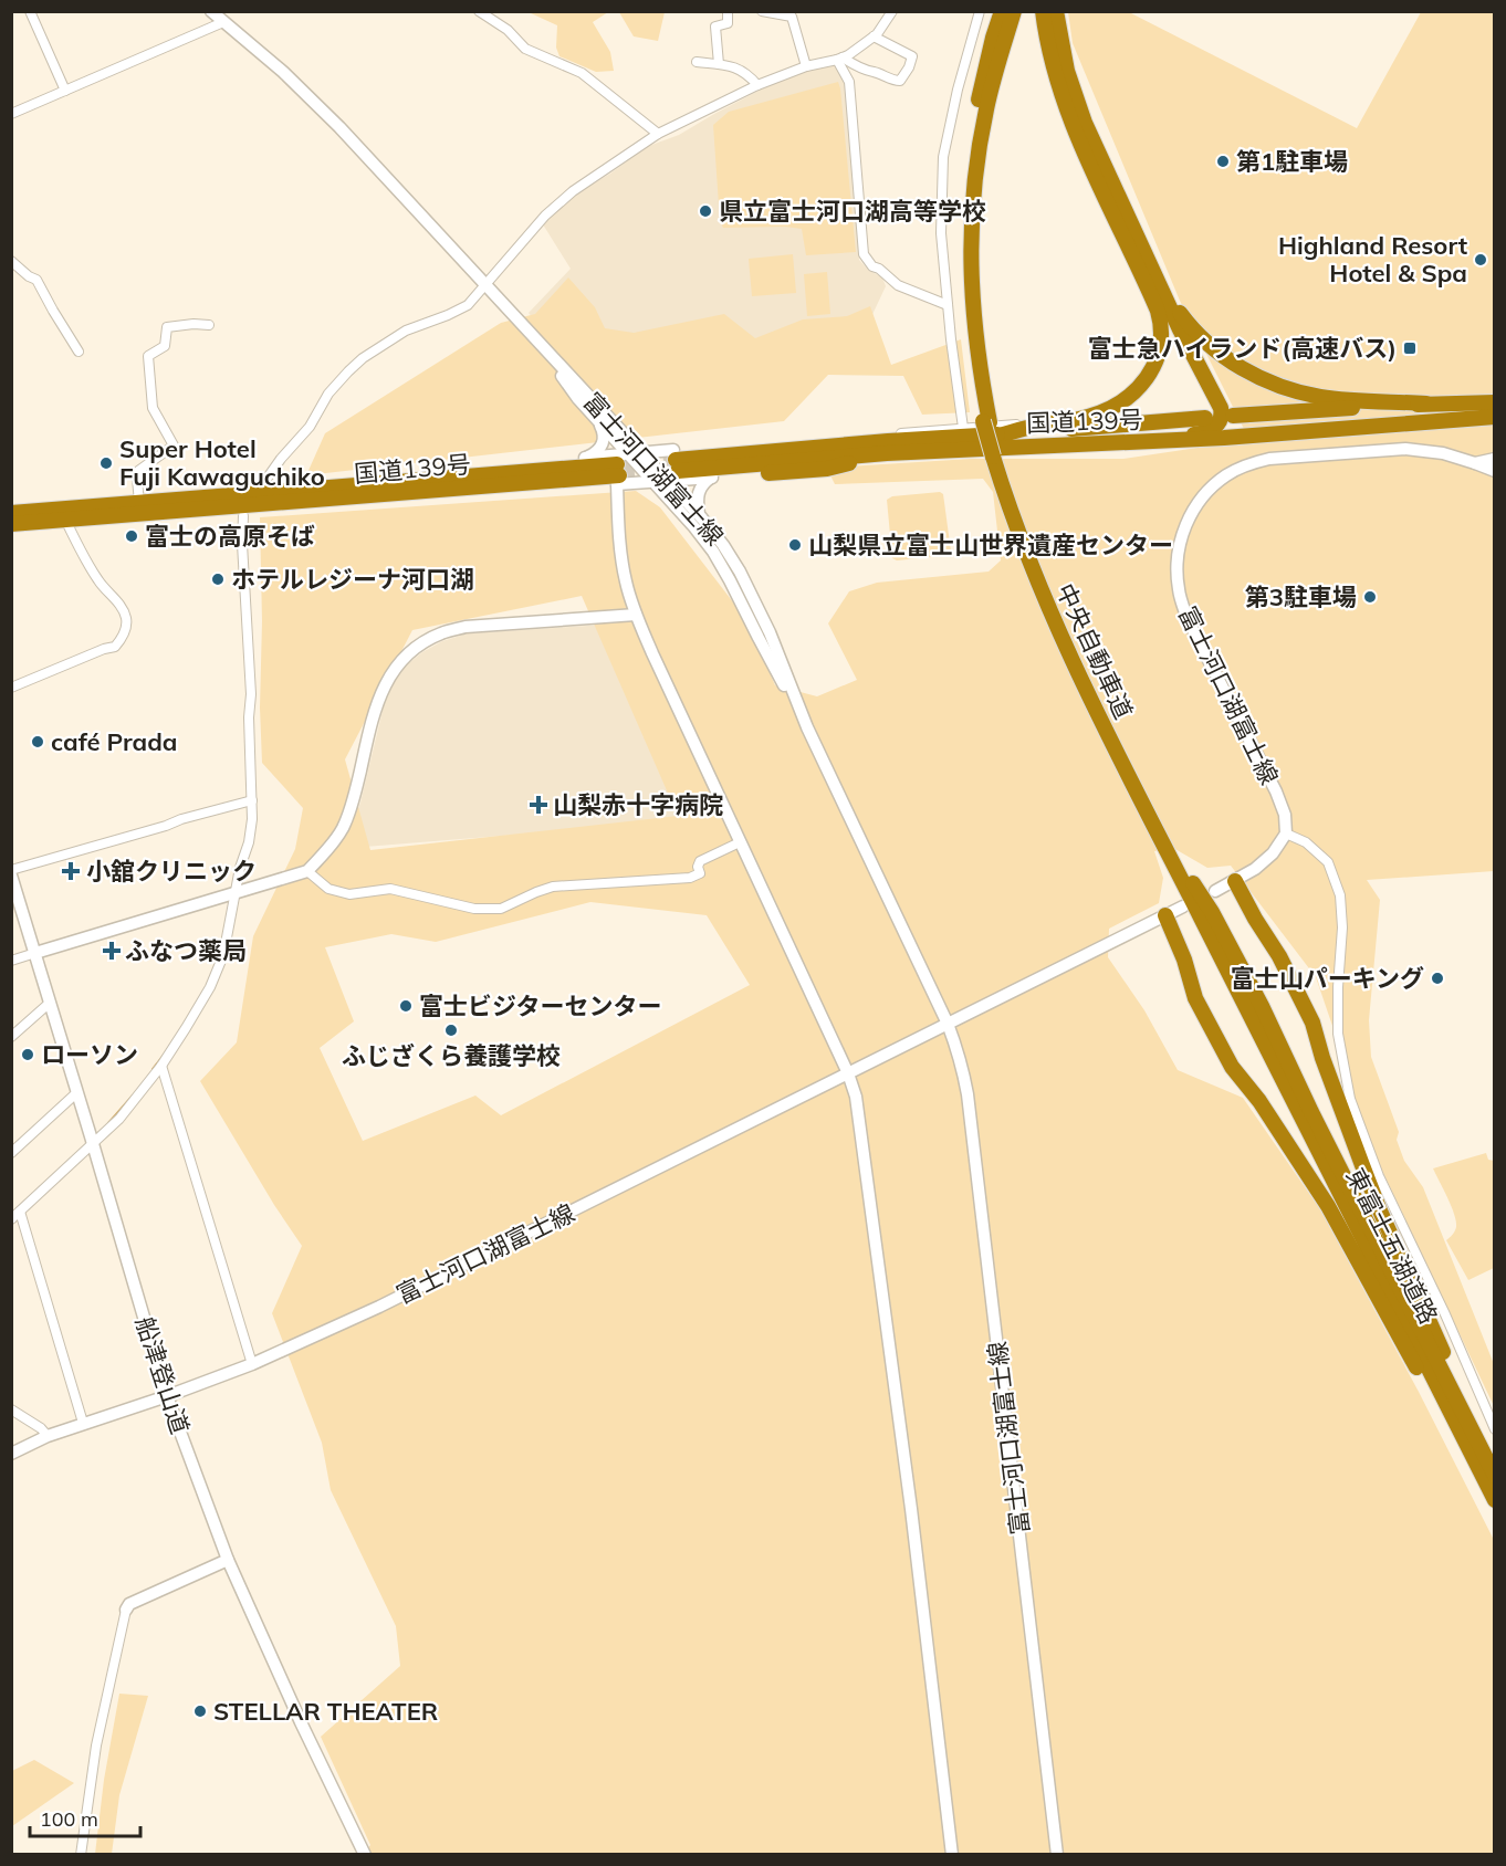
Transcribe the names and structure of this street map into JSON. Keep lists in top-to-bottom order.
{
  "streets": {
    "highway": ["国道139号", "中央自動車道", "東富士五湖道路"],
    "main road": ["富士河口湖富士線", "船津登山道"]
  },
  "crossings": [
    ["国道139号", "富士河口湖富士線"],
    ["富士河口湖富士線", "船津登山道"],
    ["中央自動車道", "東富士五湖道路"]
  ],
  "places": {
    "other": [
      "第1駐車場",
      "県立富士河口湖高等学校",
      "Highland Resort Hotel & Spa",
      "Super Hotel Fuji Kawaguchiko",
      "富士の高原そば",
      "山梨県立富士山世界遺産センター",
      "ホテルレジーナ河口湖",
      "第3駐車場",
      "café Prada",
      "富士山パーキング",
      "富士ビジターセンター",
      "ふじざくら養護学校",
      "ローソン",
      "STELLAR THEATER"
    ],
    "transit": ["富士急ハイランド(高速バス)"],
    "health": ["山梨赤十字病院", "小舘クリニック", "ふなつ薬局"]
  },
  "scale_bar": "100 m"
}
